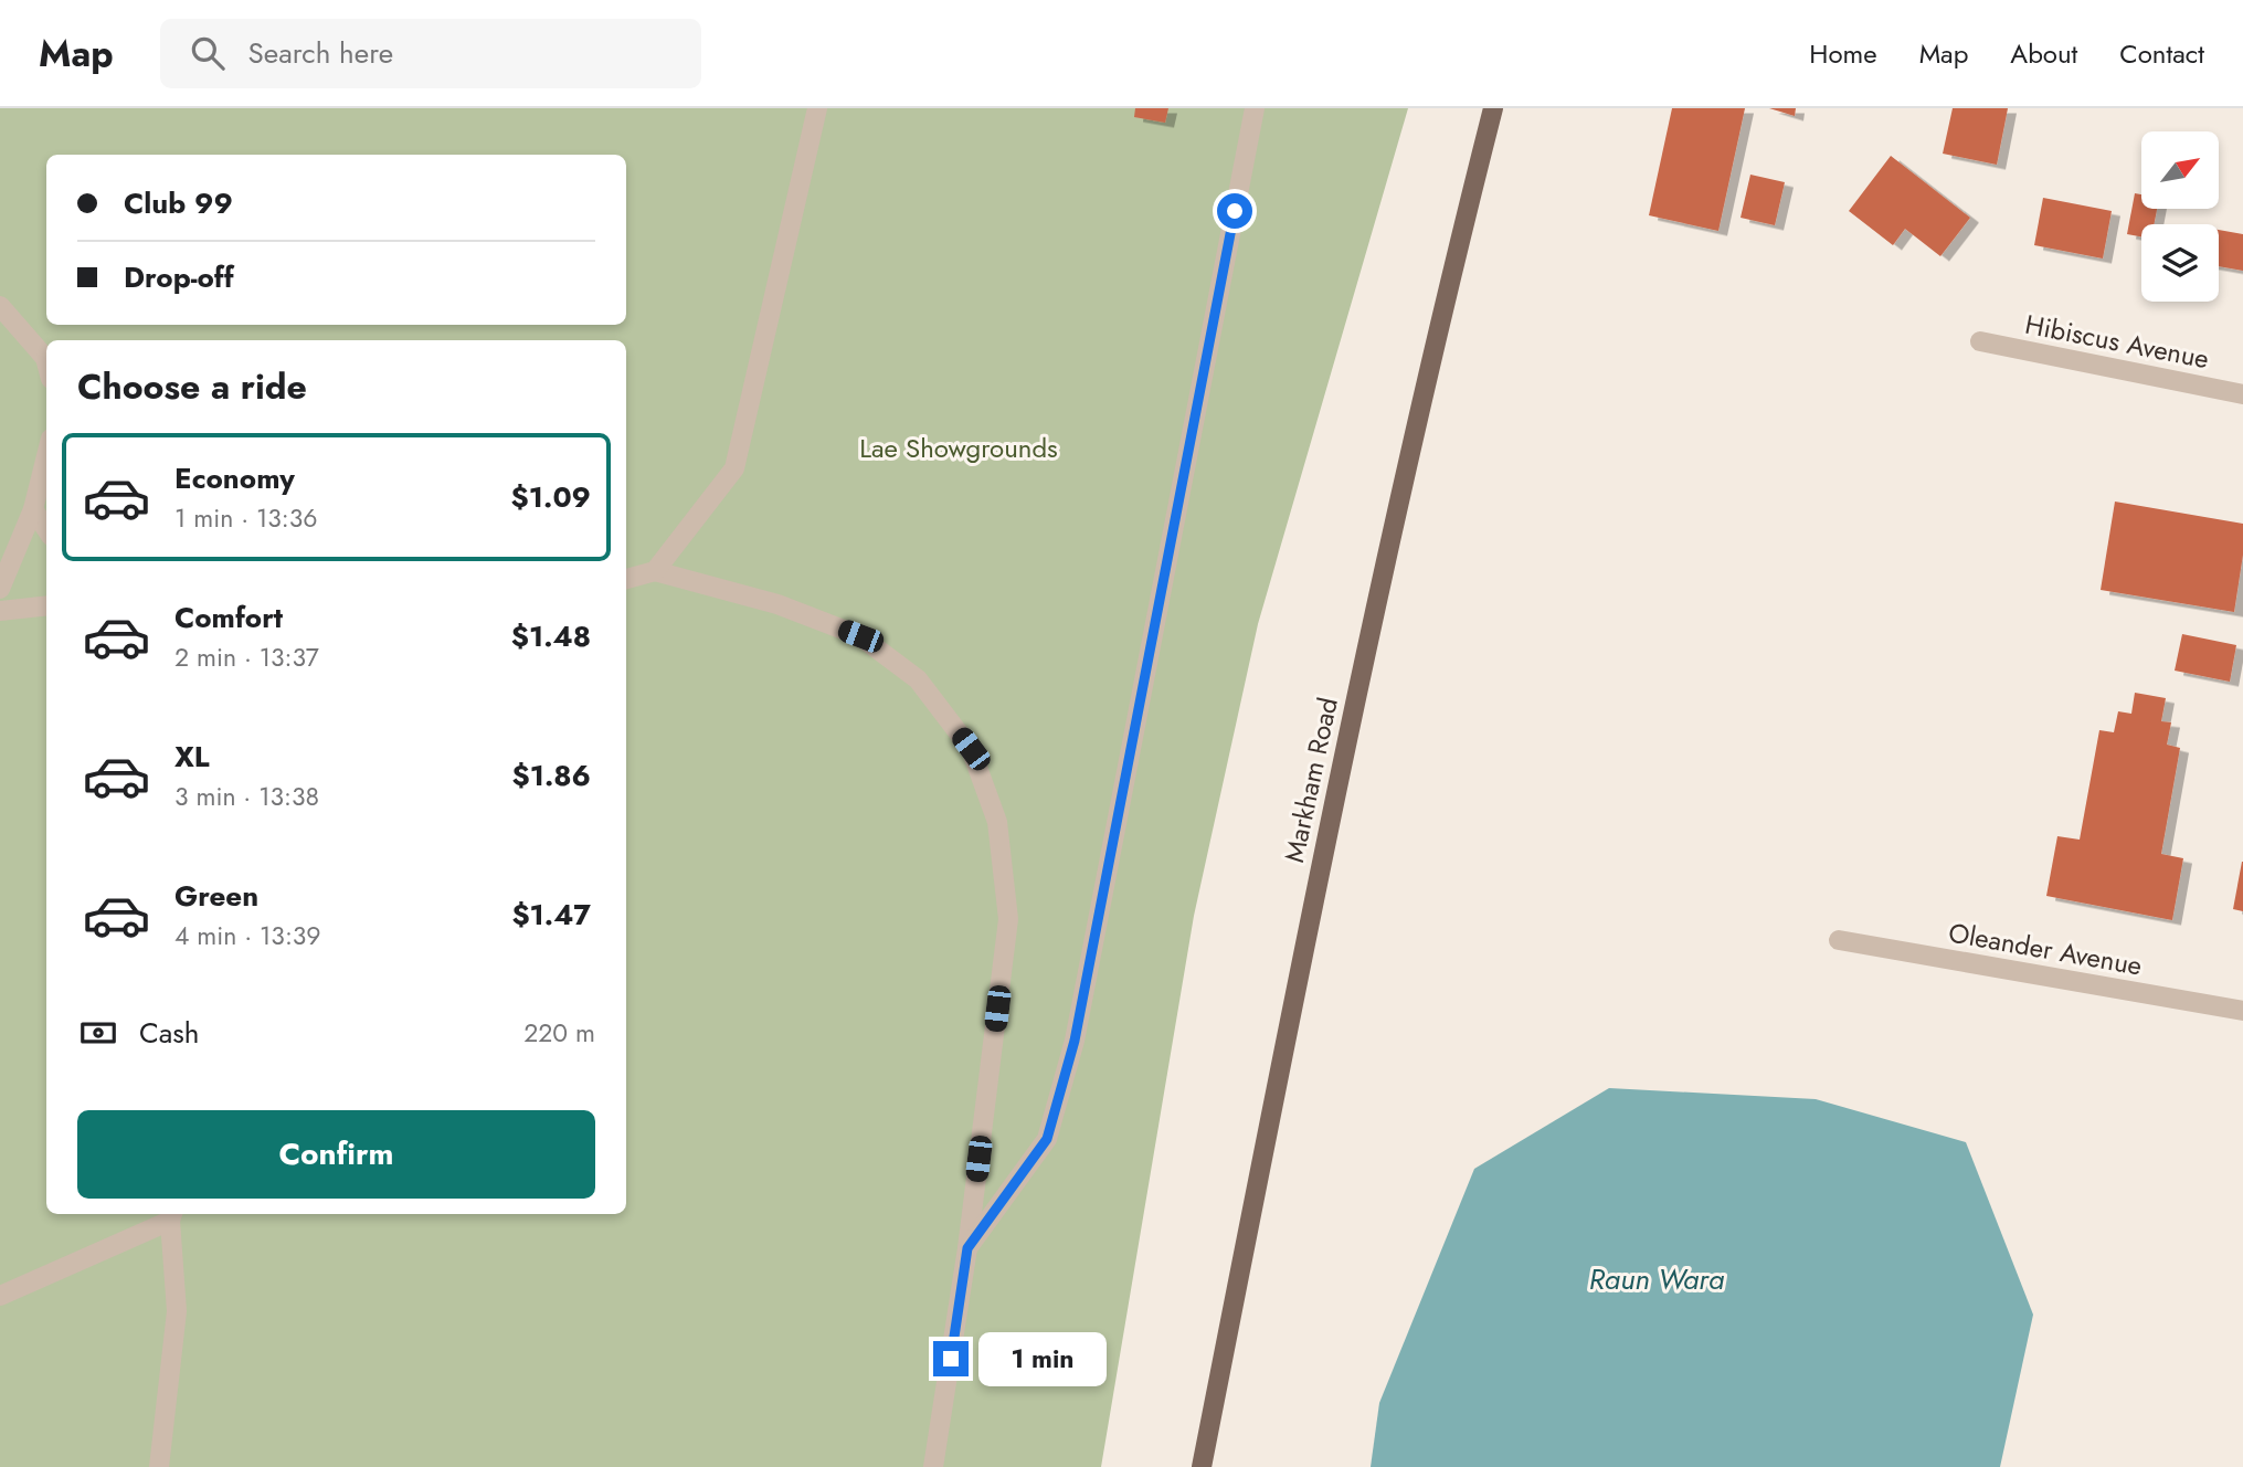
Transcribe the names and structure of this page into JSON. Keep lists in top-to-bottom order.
{
  "streets": {
    "main road": ["Markham Road"],
    "street": ["Hibiscus Avenue", "Oleander Avenue"]
  },
  "water": ["Raun Wara"],
  "parks": ["Lae Showgrounds"],
  "north": "top right",
  "page": {
    "header": "Map",
    "search": "Search here",
    "nav": [
      "Home",
      "Map",
      "About",
      "Contact"
    ],
    "banner": ["Club 99", "Drop-off"],
    "heading": "Choose a ride",
    "list": [
      {
        "name": "Economy",
        "note": "1 min · 13:36",
        "value": "$1.09"
      },
      {
        "name": "Comfort",
        "note": "2 min · 13:37",
        "value": "$1.48"
      },
      {
        "name": "XL",
        "note": "3 min · 13:38",
        "value": "$1.86"
      },
      {
        "name": "Green",
        "note": "4 min · 13:39",
        "value": "$1.47"
      }
    ],
    "pay": ["Cash", "220 m"],
    "buttons": "Confirm",
    "bubble": "1 min"
  }
}
